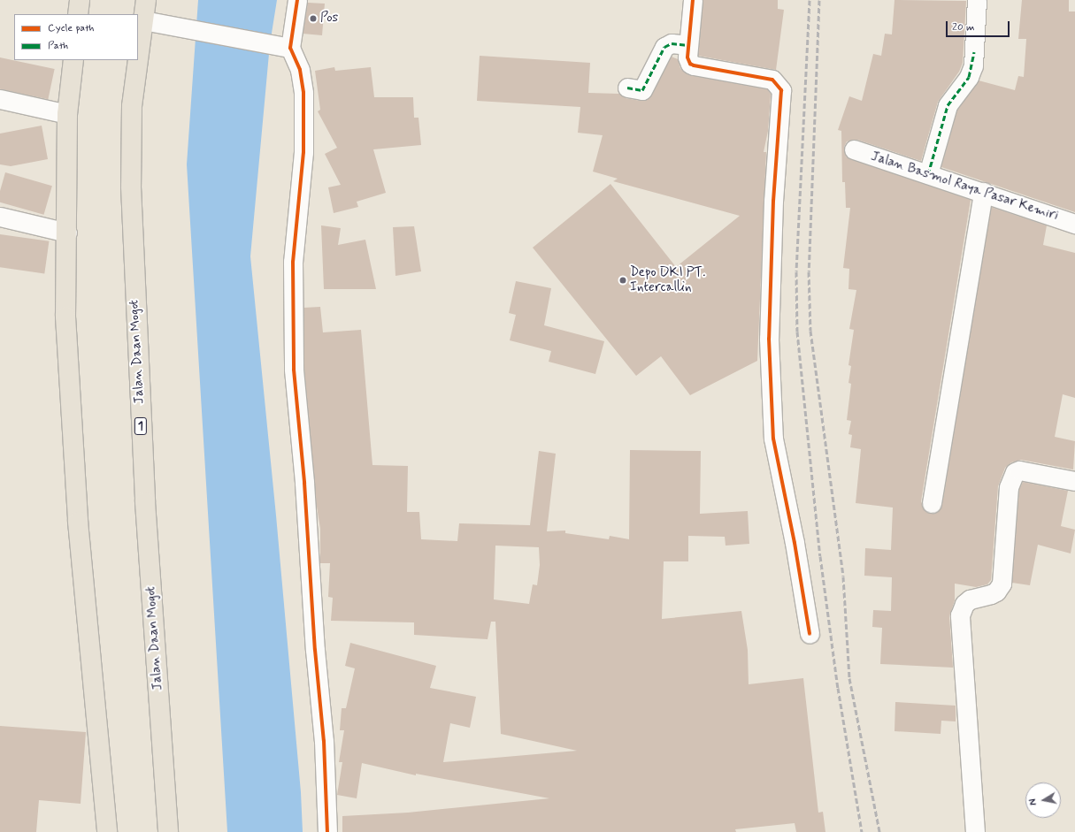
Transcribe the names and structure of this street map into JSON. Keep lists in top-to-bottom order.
{
  "streets": {
    "highway": ["Jalan Daan Mogot", "1"],
    "street": ["Jalan Basmol Raya Pasar Kemiri"]
  },
  "places": ["Pos", "Depo DKI PT. Intercallin"],
  "legend": ["Cycle path", "Path"],
  "scale_bar": "20 m",
  "north": "left"
}
